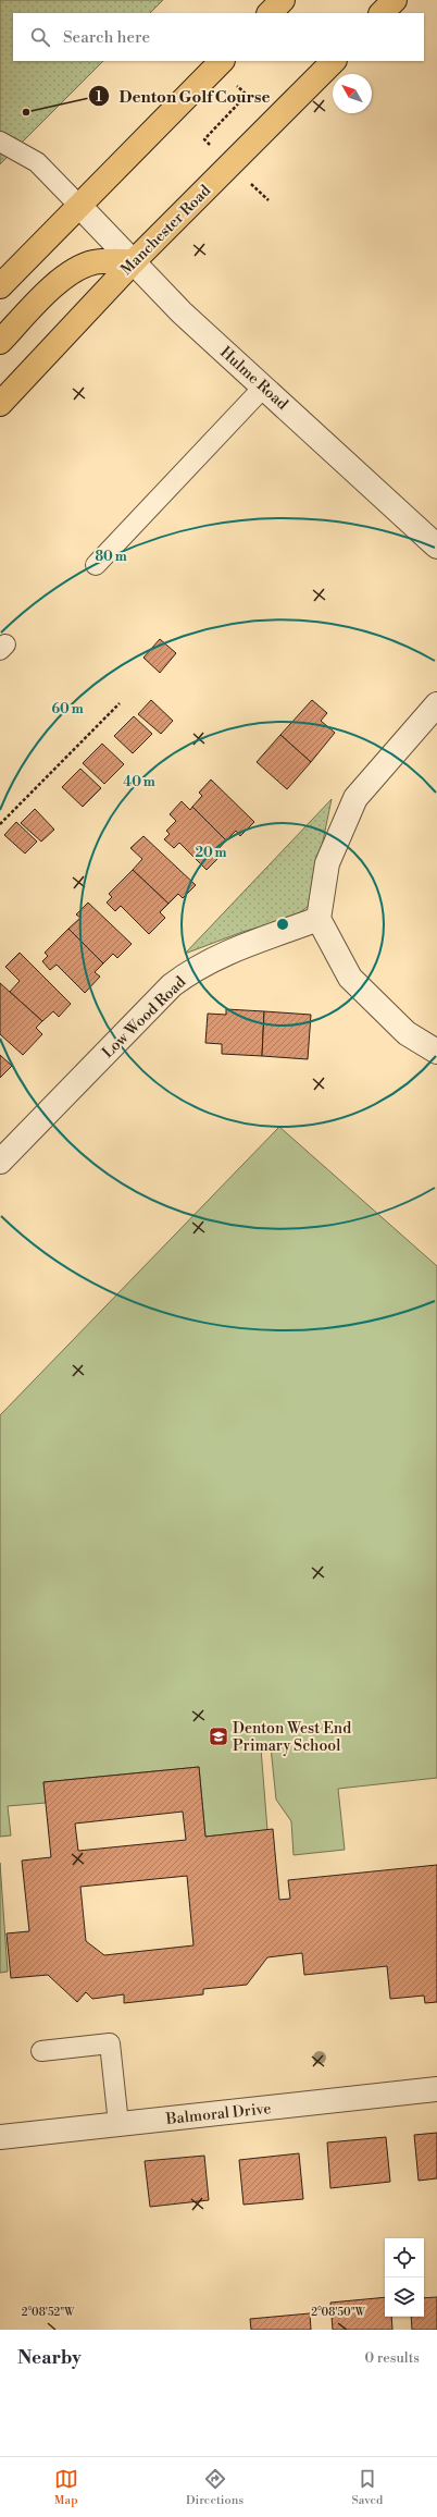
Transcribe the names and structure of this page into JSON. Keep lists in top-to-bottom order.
{
  "streets": {
    "highway": ["Manchester Road"],
    "street": ["Hulme Road", "Low Wood Road", "Balmoral Drive"]
  },
  "crossings": [
    ["Manchester Road", "Hulme Road"]
  ],
  "places": {
    "other": ["Denton Golf Course"],
    "school or university": ["Denton West End Primary School"]
  },
  "north": "top left",
  "page": {
    "search": "Search here",
    "heading": ["Nearby", "0 results"],
    "nav": ["Map", "Directions", "Saved"]
  },
  "coordinates": ["2°08'52\"W", "2°08'50\"W"],
  "rings": [
    "80 m",
    "60 m",
    "40 m",
    "20 m"
  ]
}
